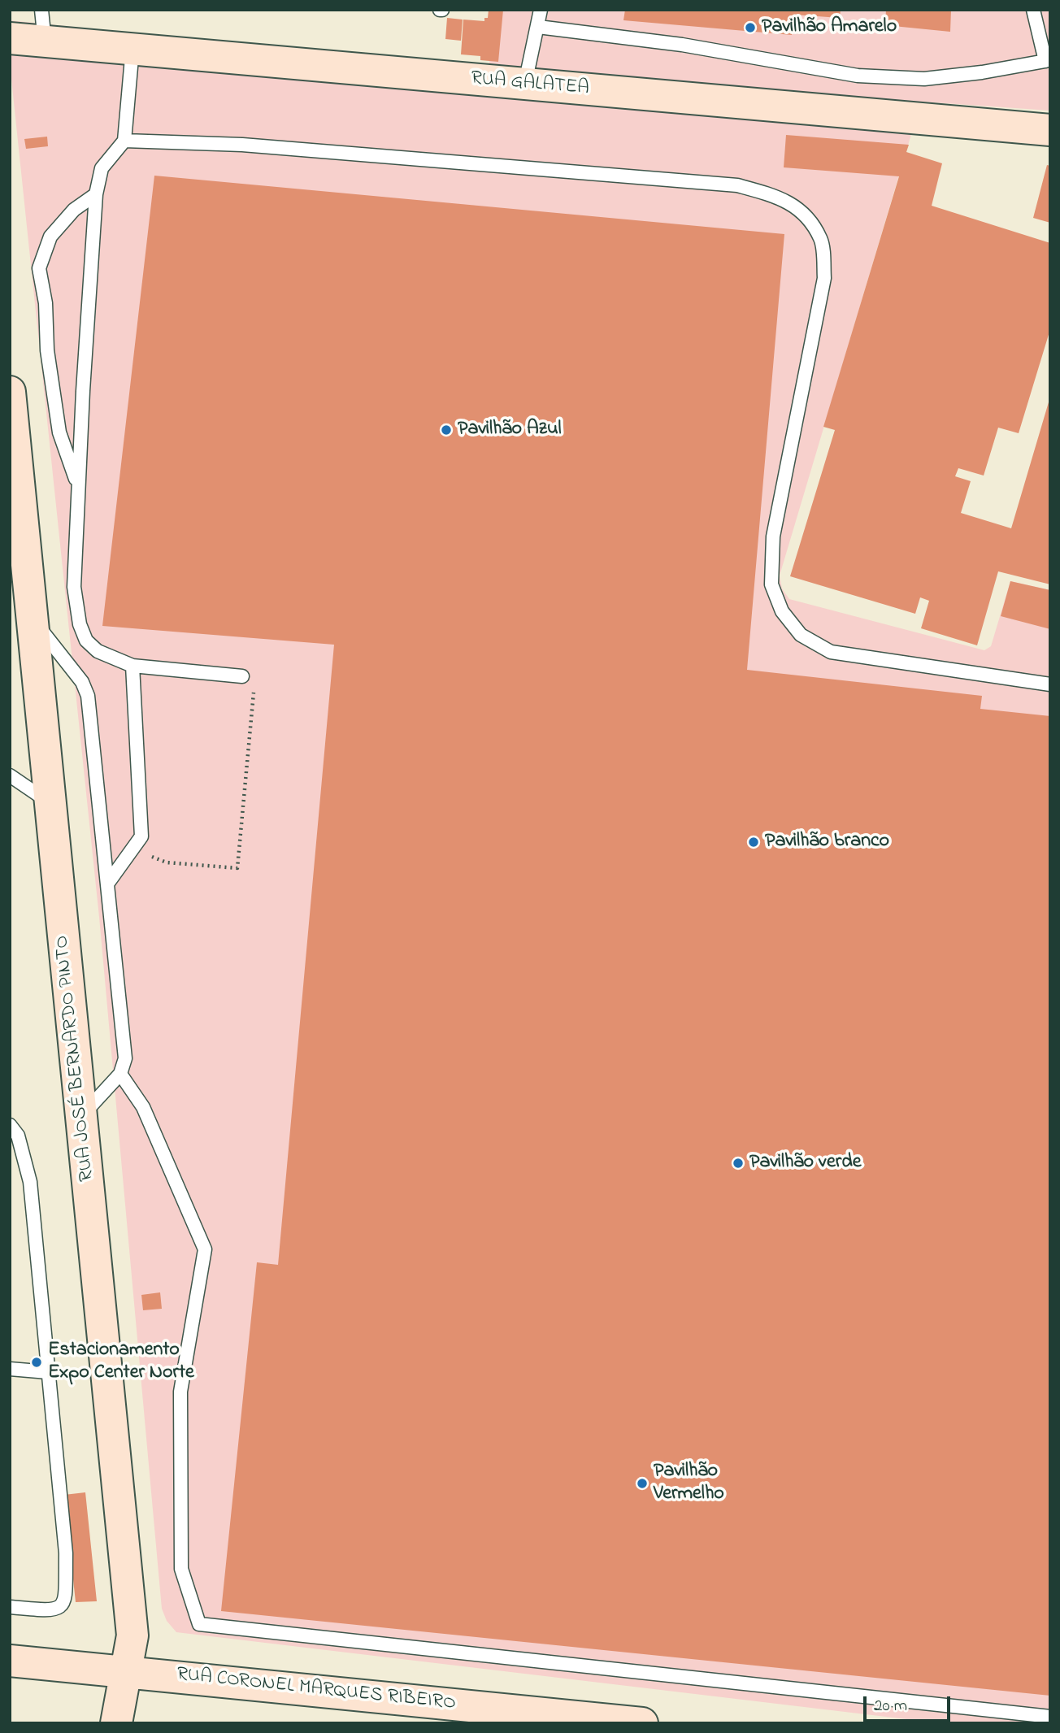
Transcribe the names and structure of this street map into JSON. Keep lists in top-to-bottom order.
{
  "streets": {
    "street": ["RUA GALATEA", "RUA JOSÉ BERNARDO PINTO", "RUA CORONEL MARQUES RIBEIRO"]
  },
  "crossings": [
    ["RUA JOSÉ BERNARDO PINTO", "RUA CORONEL MARQUES RIBEIRO"]
  ],
  "places": [
    "Pavilhão Amarelo",
    "Pavilhão Azul",
    "Pavilhão branco",
    "Pavilhão verde",
    "Estacionamento Expo Center Norte",
    "Pavilhão Vermelho"
  ],
  "scale_bar": "20 m"
}
